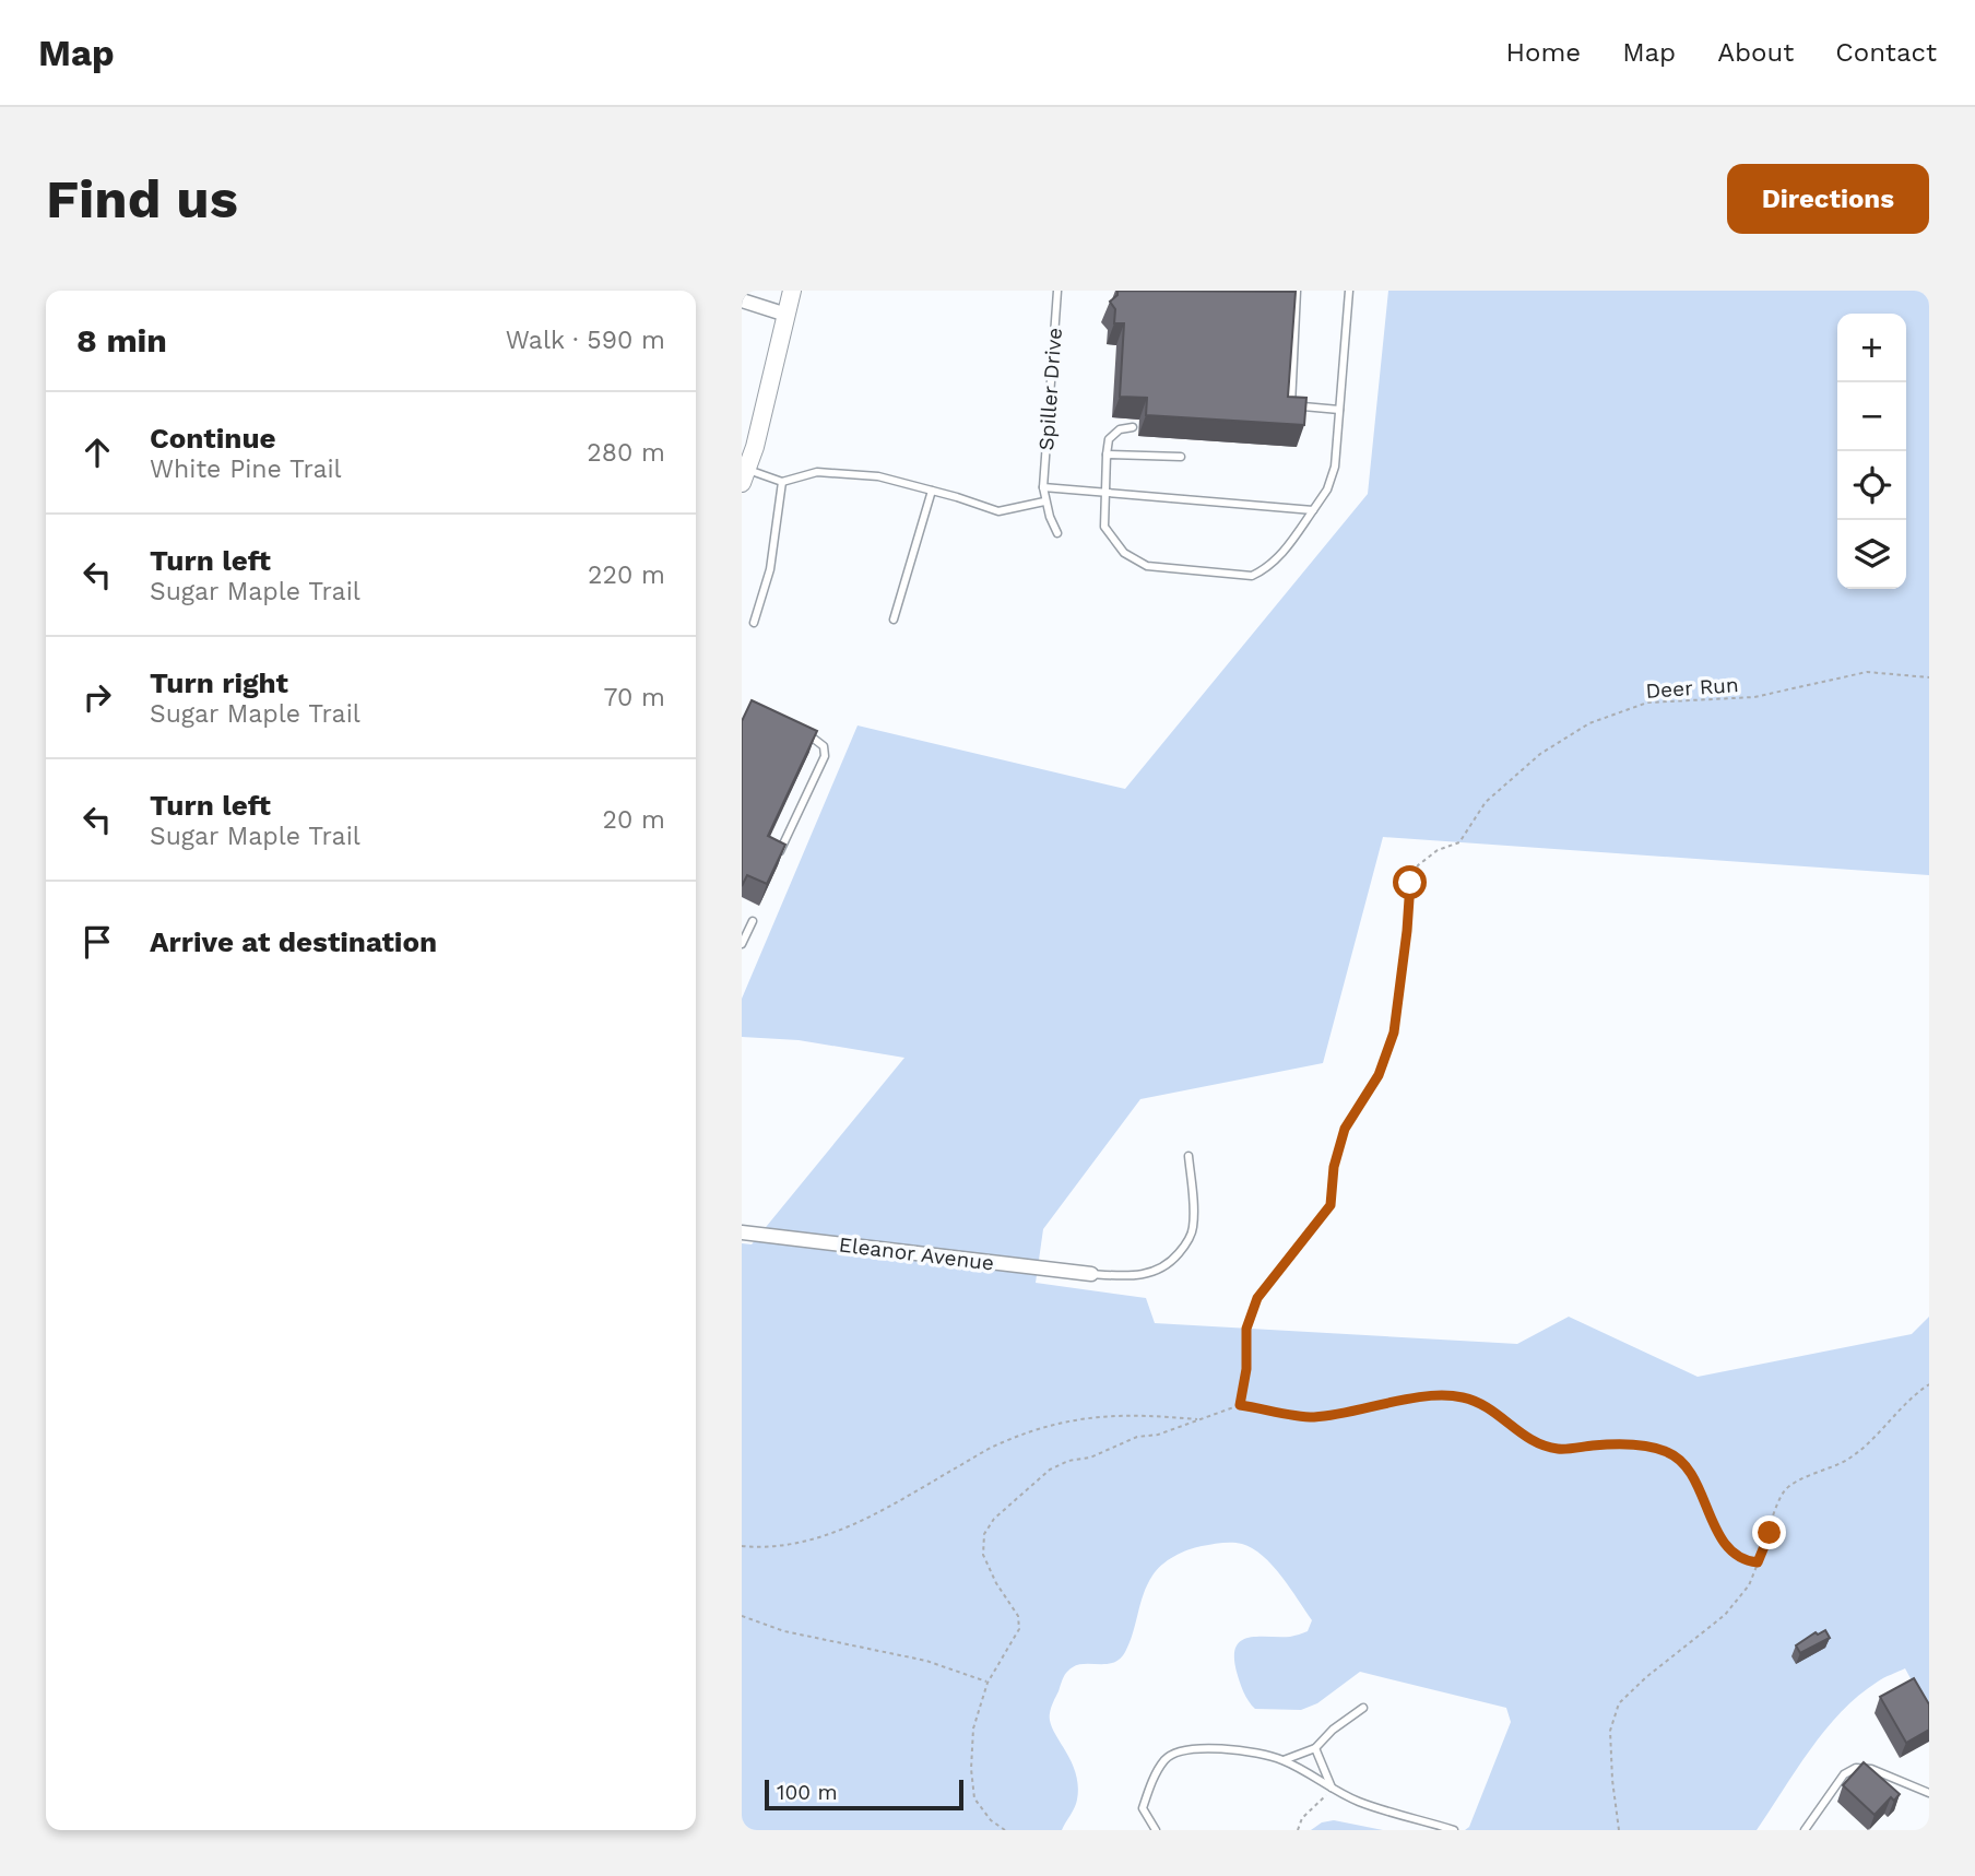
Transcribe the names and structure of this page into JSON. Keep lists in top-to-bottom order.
{
  "streets": {
    "street": ["Eleanor Avenue"],
    "lane": ["Spiller Drive"],
    "path": ["Deer Run"]
  },
  "scale_bar": "100 m",
  "page": {
    "header": "Map",
    "nav": [
      "Home",
      "Map",
      "About",
      "Contact"
    ],
    "buttons": "Directions",
    "title": "Find us",
    "heading": ["8 min", "Walk · 590 m"],
    "map_buttons": ["+", "−"],
    "list": [
      ["Continue", "White Pine Trail", "280 m"],
      ["Turn left", "Sugar Maple Trail", "220 m"],
      ["Turn right", "Sugar Maple Trail", "70 m"],
      ["Turn left", "Sugar Maple Trail", "20 m"],
      "Arrive at destination"
    ],
    "scale": "100 m"
  }
}
